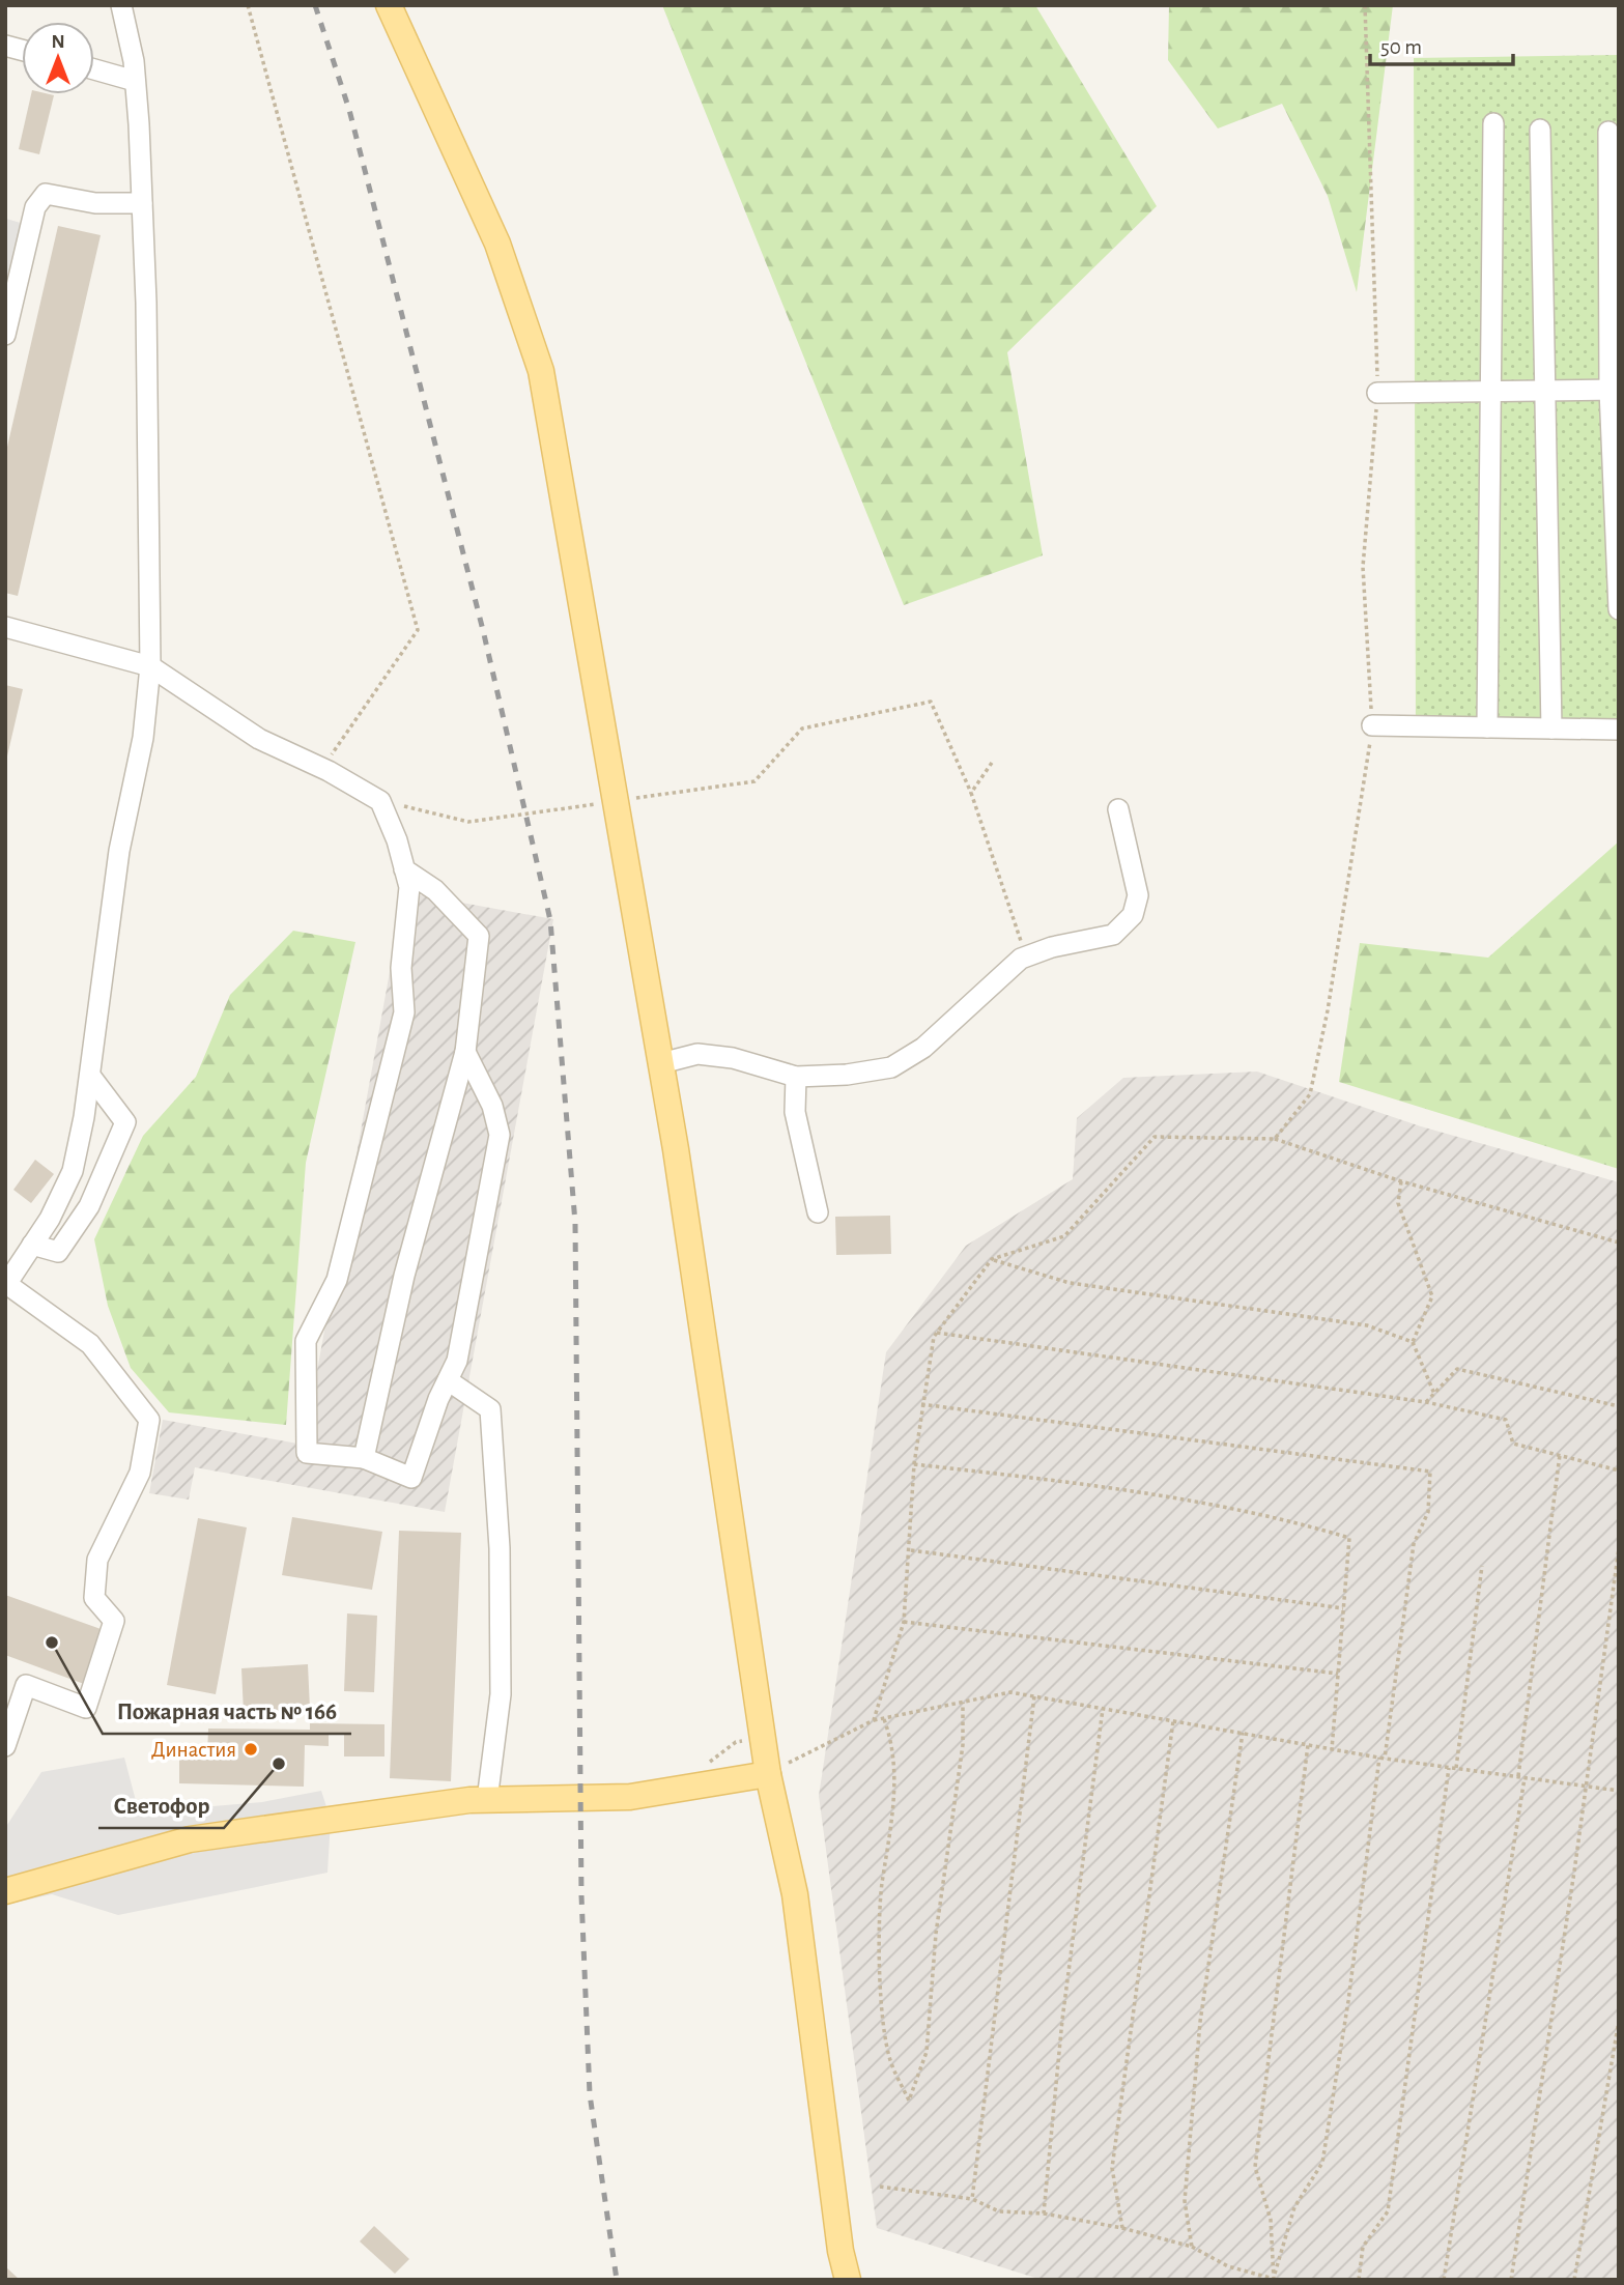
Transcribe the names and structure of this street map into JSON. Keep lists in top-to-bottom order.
{
  "places": ["Пожарная часть № 166", "Династия", "Светофор"],
  "scale_bar": "50 m",
  "north": "top"
}
